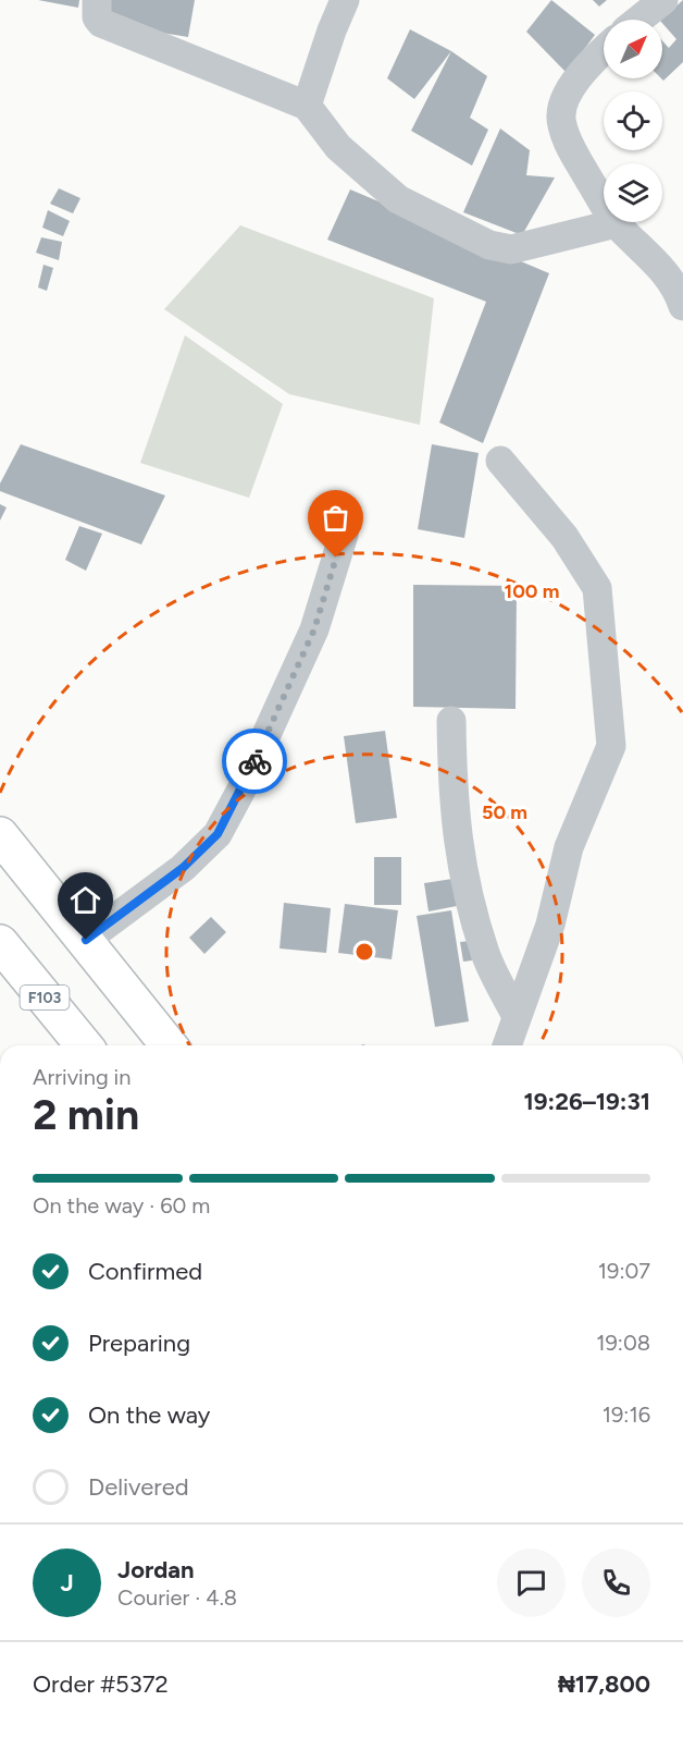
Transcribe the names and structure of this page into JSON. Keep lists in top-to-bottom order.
{
  "streets": {
    "main road": ["F103"]
  },
  "north": "top right",
  "page": {
    "heading": ["2 min", "Arriving in", "19:26–19:31"],
    "panel": [
      "Jordan",
      "Courier · 4.8",
      "Order #5372",
      "₦17,800"
    ],
    "bar": "On the way · 60 m",
    "list": [
      ["Confirmed", "19:07"],
      ["Preparing", "19:08"],
      ["On the way", "19:16"],
      "Delivered"
    ],
    "round": "J"
  },
  "rings": ["100 m", "50 m"]
}
